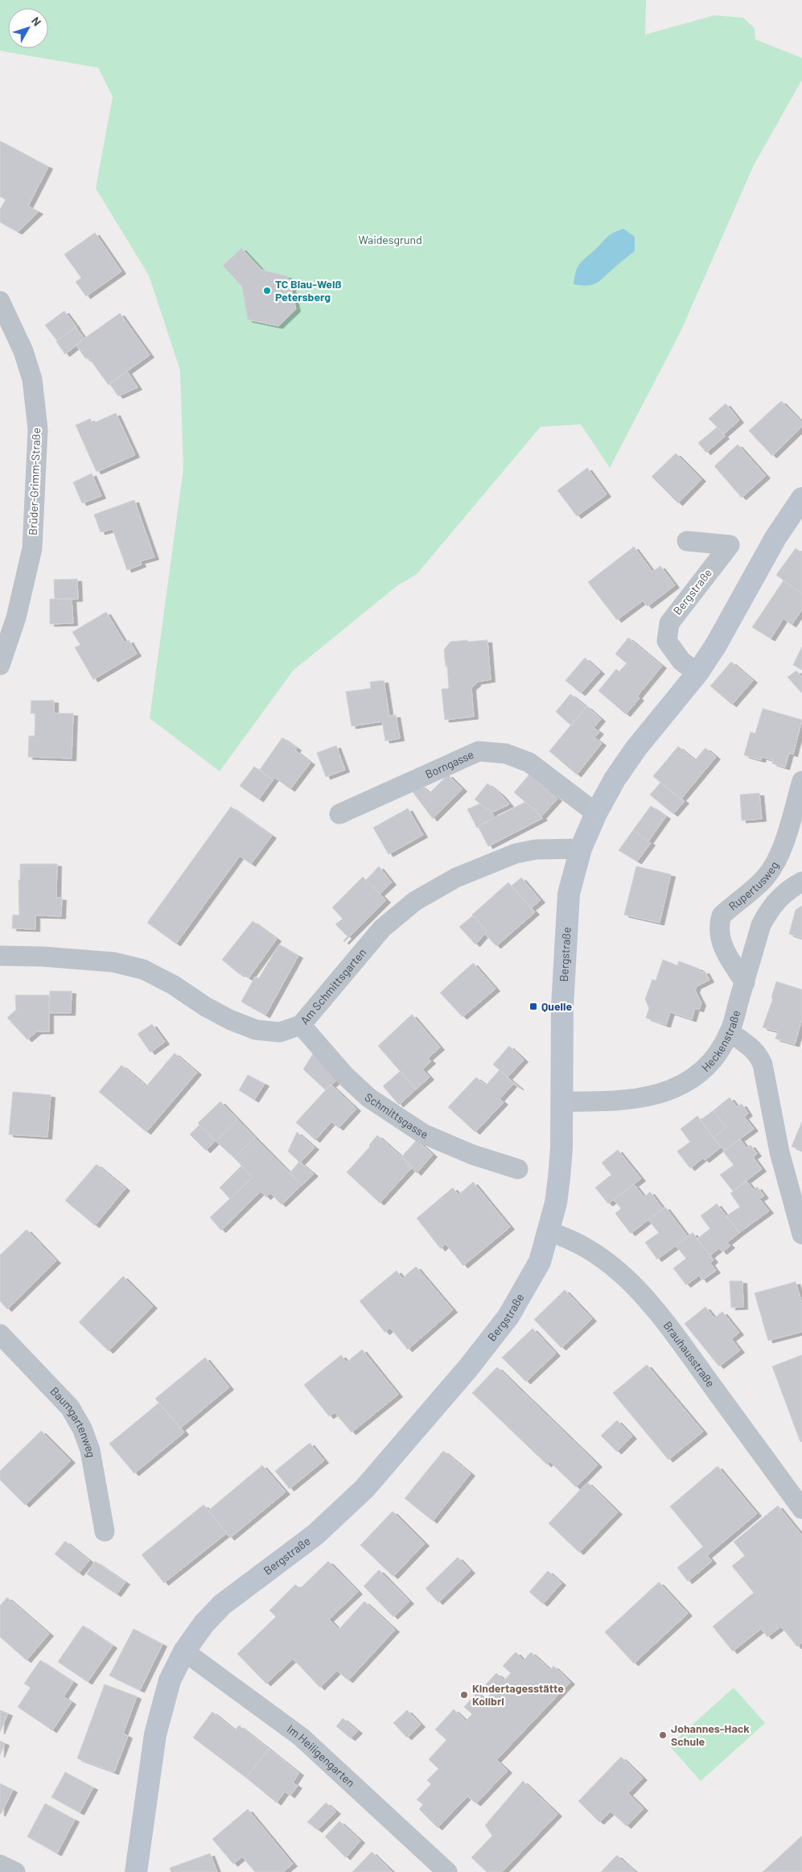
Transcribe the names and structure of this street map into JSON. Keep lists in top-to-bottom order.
{
  "streets": {
    "main road": ["Bergstraße"],
    "street": [
      "Brüder-Grimm-Straße",
      "Borngasse",
      "Rupertusweg",
      "Am Schmittsgarten",
      "Heckenstraße",
      "Schmittsgasse",
      "Brauhausstraße",
      "Baumgartenweg",
      "Im Heiligengarten"
    ]
  },
  "crossings": [
    ["Bergstraße", "Borngasse"],
    ["Bergstraße", "Am Schmittsgarten"],
    ["Bergstraße", "Heckenstraße"],
    ["Bergstraße", "Brauhausstraße"],
    ["Bergstraße", "Im Heiligengarten"],
    ["Rupertusweg", "Heckenstraße"],
    ["Am Schmittsgarten", "Schmittsgasse"]
  ],
  "parks": ["Waidesgrund"],
  "places": {
    "other": ["TC Blau-Weiß Petersberg", "Kindertagesstätte Kolibri", "Johannes-Hack Schule"],
    "transit": ["Quelle"]
  },
  "north": "top right"
}
